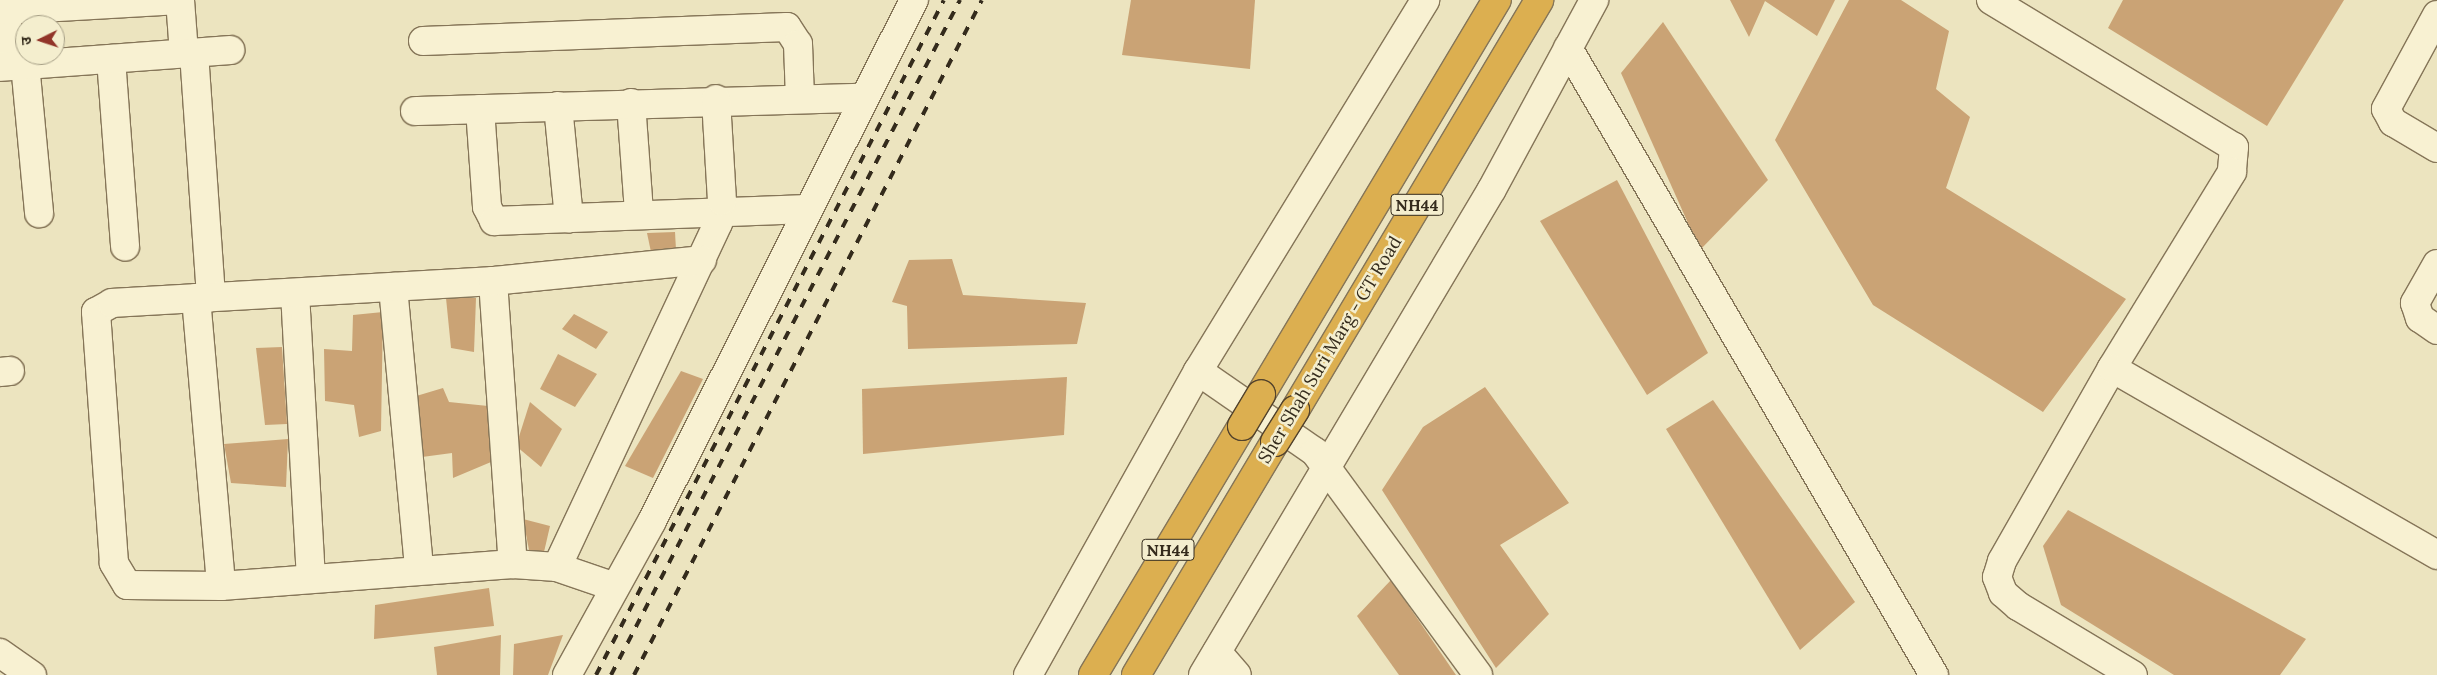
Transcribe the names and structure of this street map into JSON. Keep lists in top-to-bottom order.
{
  "streets": {
    "highway": ["NH44", "Sher Shah Suri Marg - GT Road"]
  },
  "north": "left"
}
